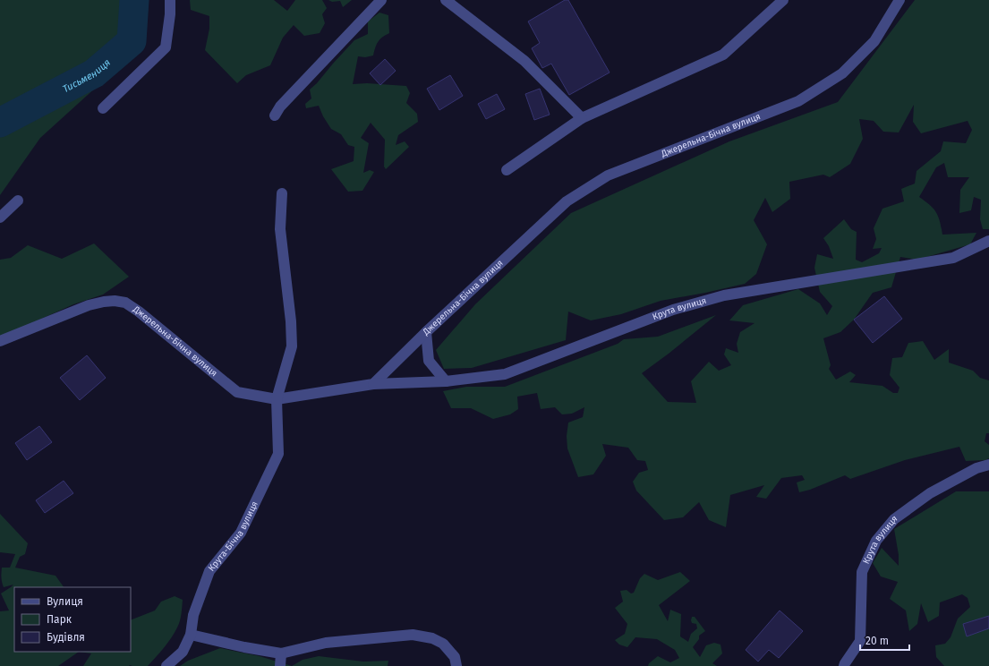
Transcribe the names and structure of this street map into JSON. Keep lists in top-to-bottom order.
{
  "streets": {
    "street": ["Джерельна-Бічна вулиця", "Крута вулиця", "Крута-Бічна вулиця"]
  },
  "crossings": [
    ["Джерельна-Бічна вулиця", "Крута вулиця"],
    ["Джерельна-Бічна вулиця", "Крута-Бічна вулиця"]
  ],
  "water": ["Тисьмениця"],
  "legend": ["Вулиця", "Парк", "Будівля"],
  "scale_bar": "20 m"
}
